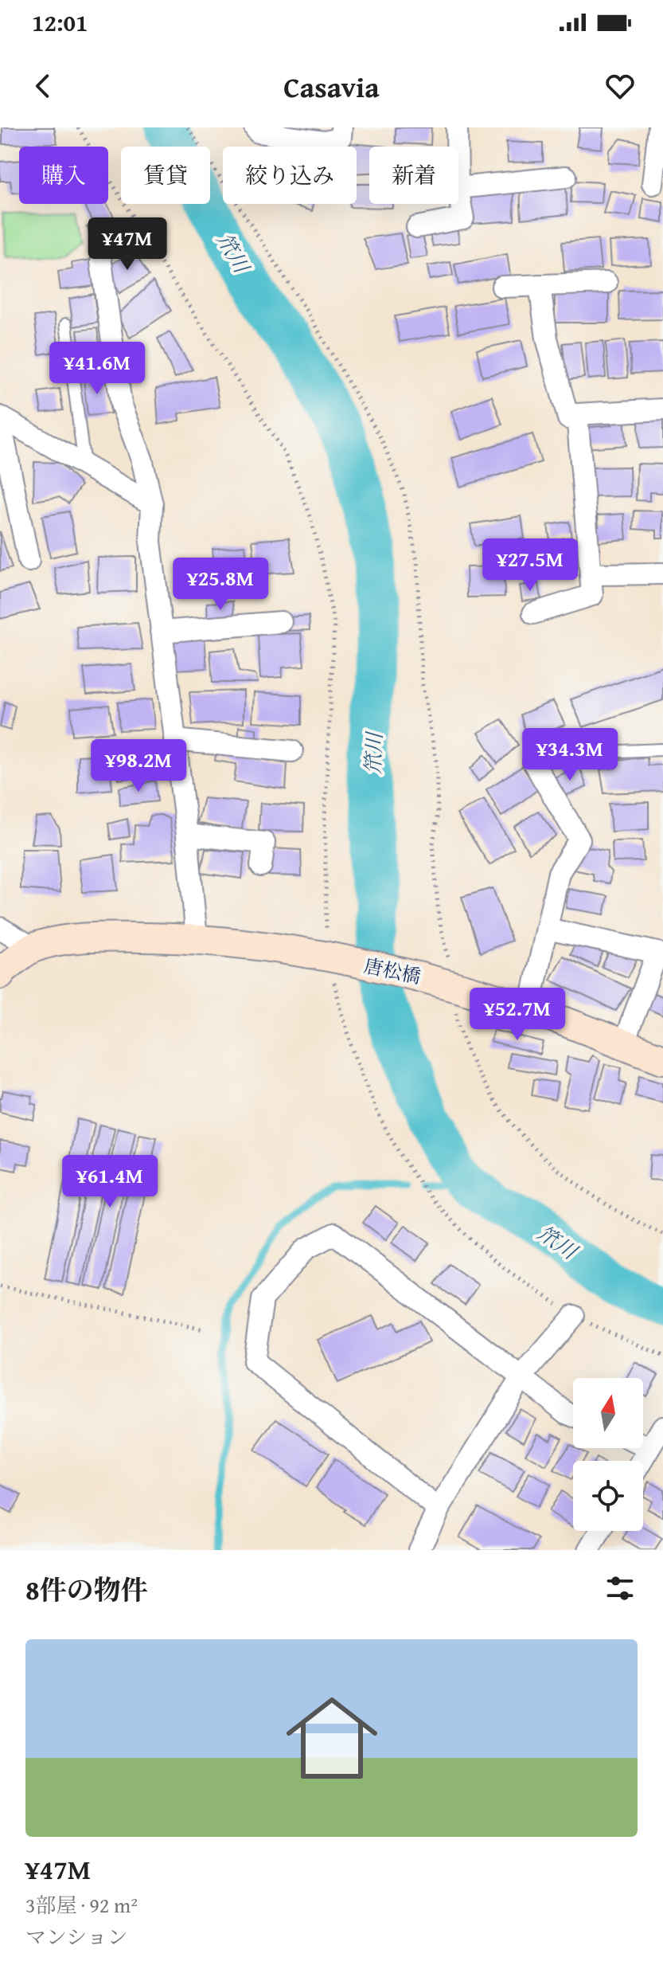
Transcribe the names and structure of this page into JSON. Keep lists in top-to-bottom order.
{
  "streets": {
    "street": ["唐松橋"]
  },
  "water": ["笊川"],
  "north": "top",
  "page": {
    "status": "12:01",
    "header": "Casavia",
    "chip": [
      "購入",
      "賃貸",
      "絞り込み",
      "新着"
    ],
    "price": [
      "¥47M",
      "¥41.6M",
      "¥27.5M",
      "¥25.8M",
      "¥34.3M",
      "¥98.2M",
      "¥52.7M",
      "¥61.4M"
    ],
    "heading": "8件の物件",
    "list": [
      {
        "name": "¥47M",
        "note": "3部屋 · 92 m² · マンション"
      }
    ]
  }
}
